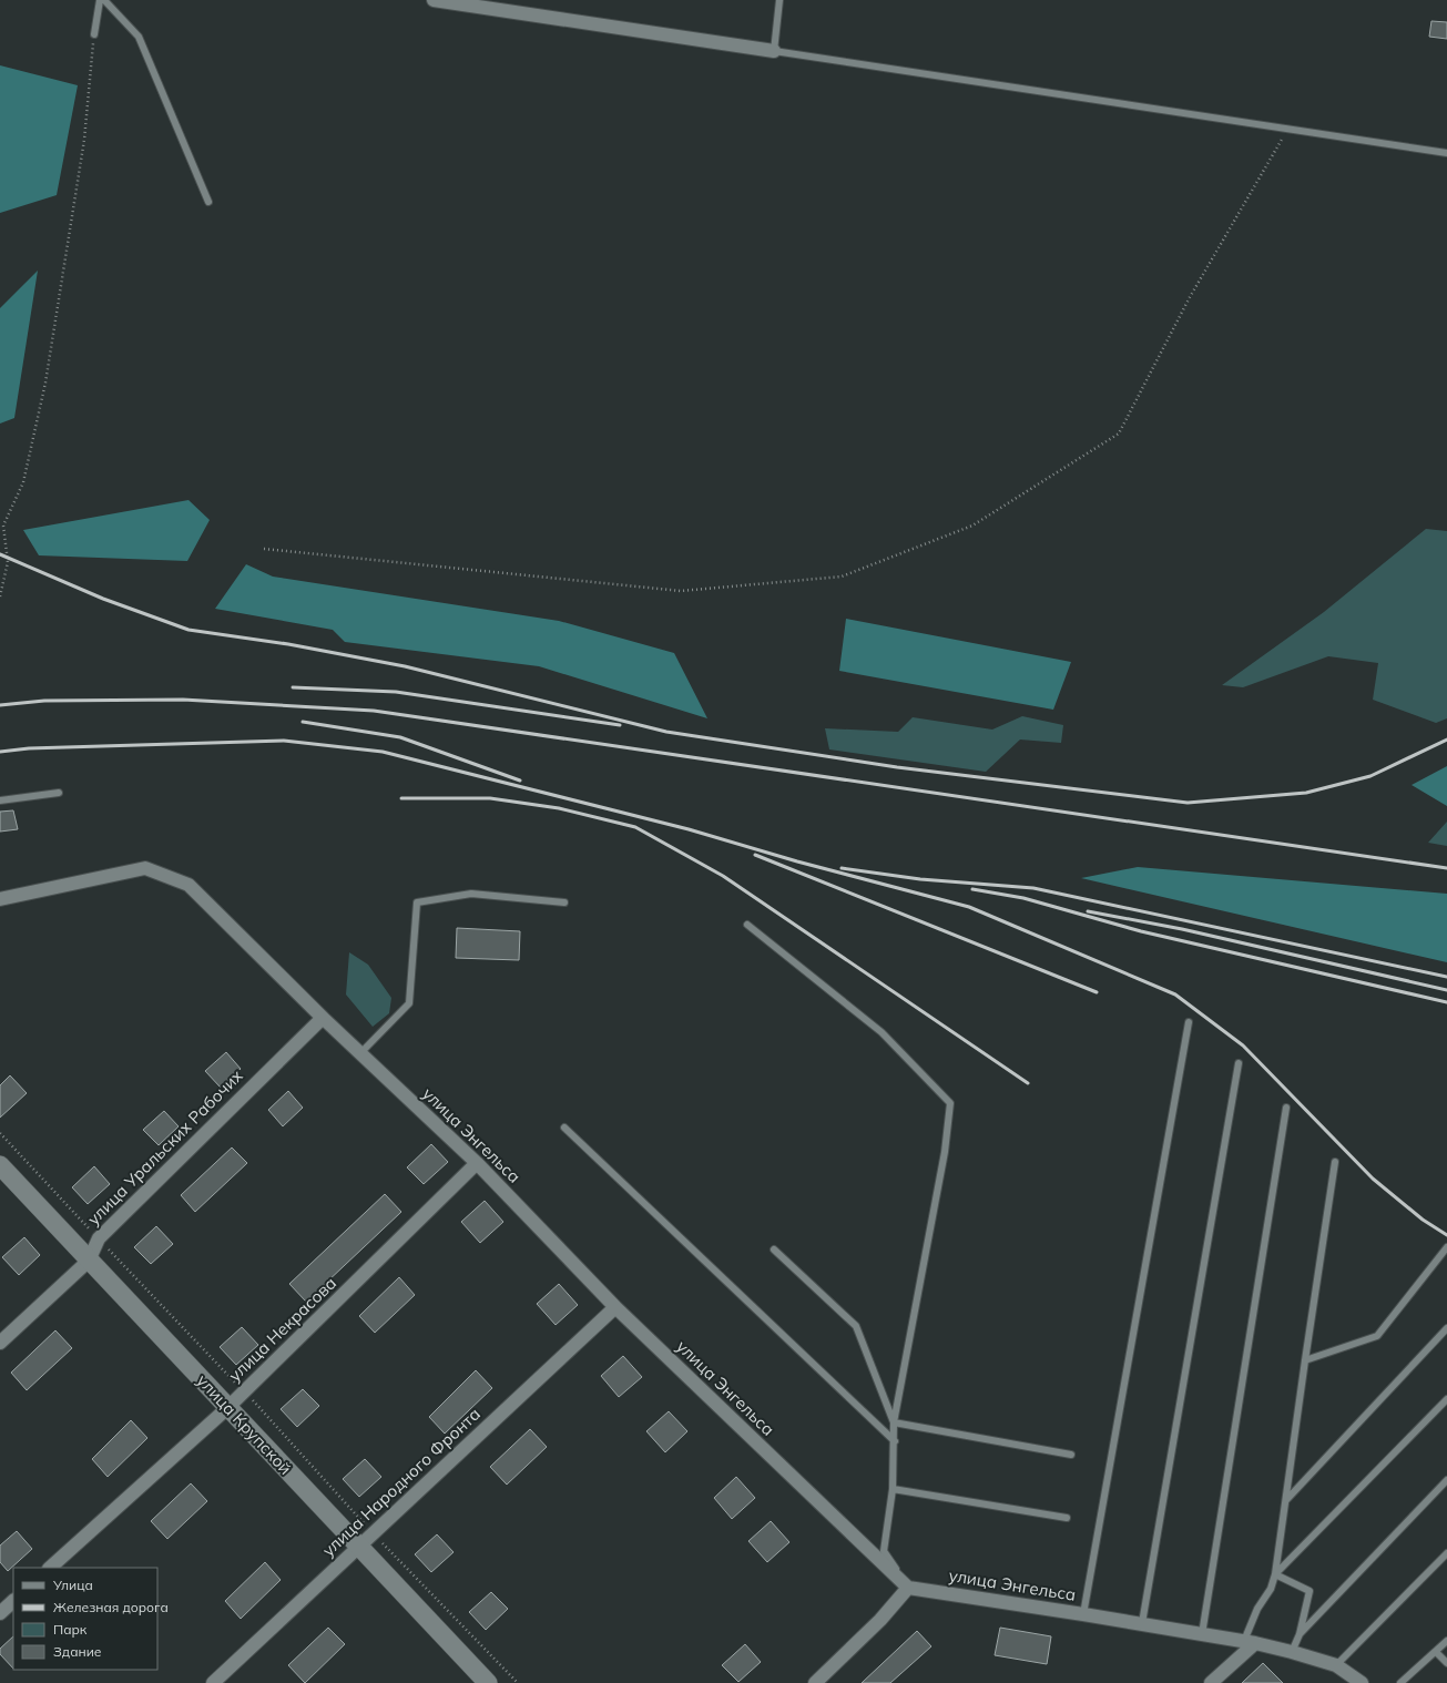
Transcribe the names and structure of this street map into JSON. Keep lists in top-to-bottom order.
{
  "streets": {
    "main road": ["улица Крупской"],
    "street": [
      "улица Энгельса",
      "улица Уральских Рабочих",
      "улица Некрасова",
      "улица Народного Фронта"
    ]
  },
  "crossings": [
    ["улица Энгельса", "улица Уральских Рабочих"],
    ["улица Энгельса", "улица Некрасова"],
    ["улица Энгельса", "улица Народного Фронта"],
    ["улица Уральских Рабочих", "улица Крупской"],
    ["улица Некрасова", "улица Крупской"],
    ["улица Крупской", "улица Народного Фронта"]
  ],
  "legend": [
    "Улица",
    "Железная дорога",
    "Парк",
    "Здание"
  ]
}
